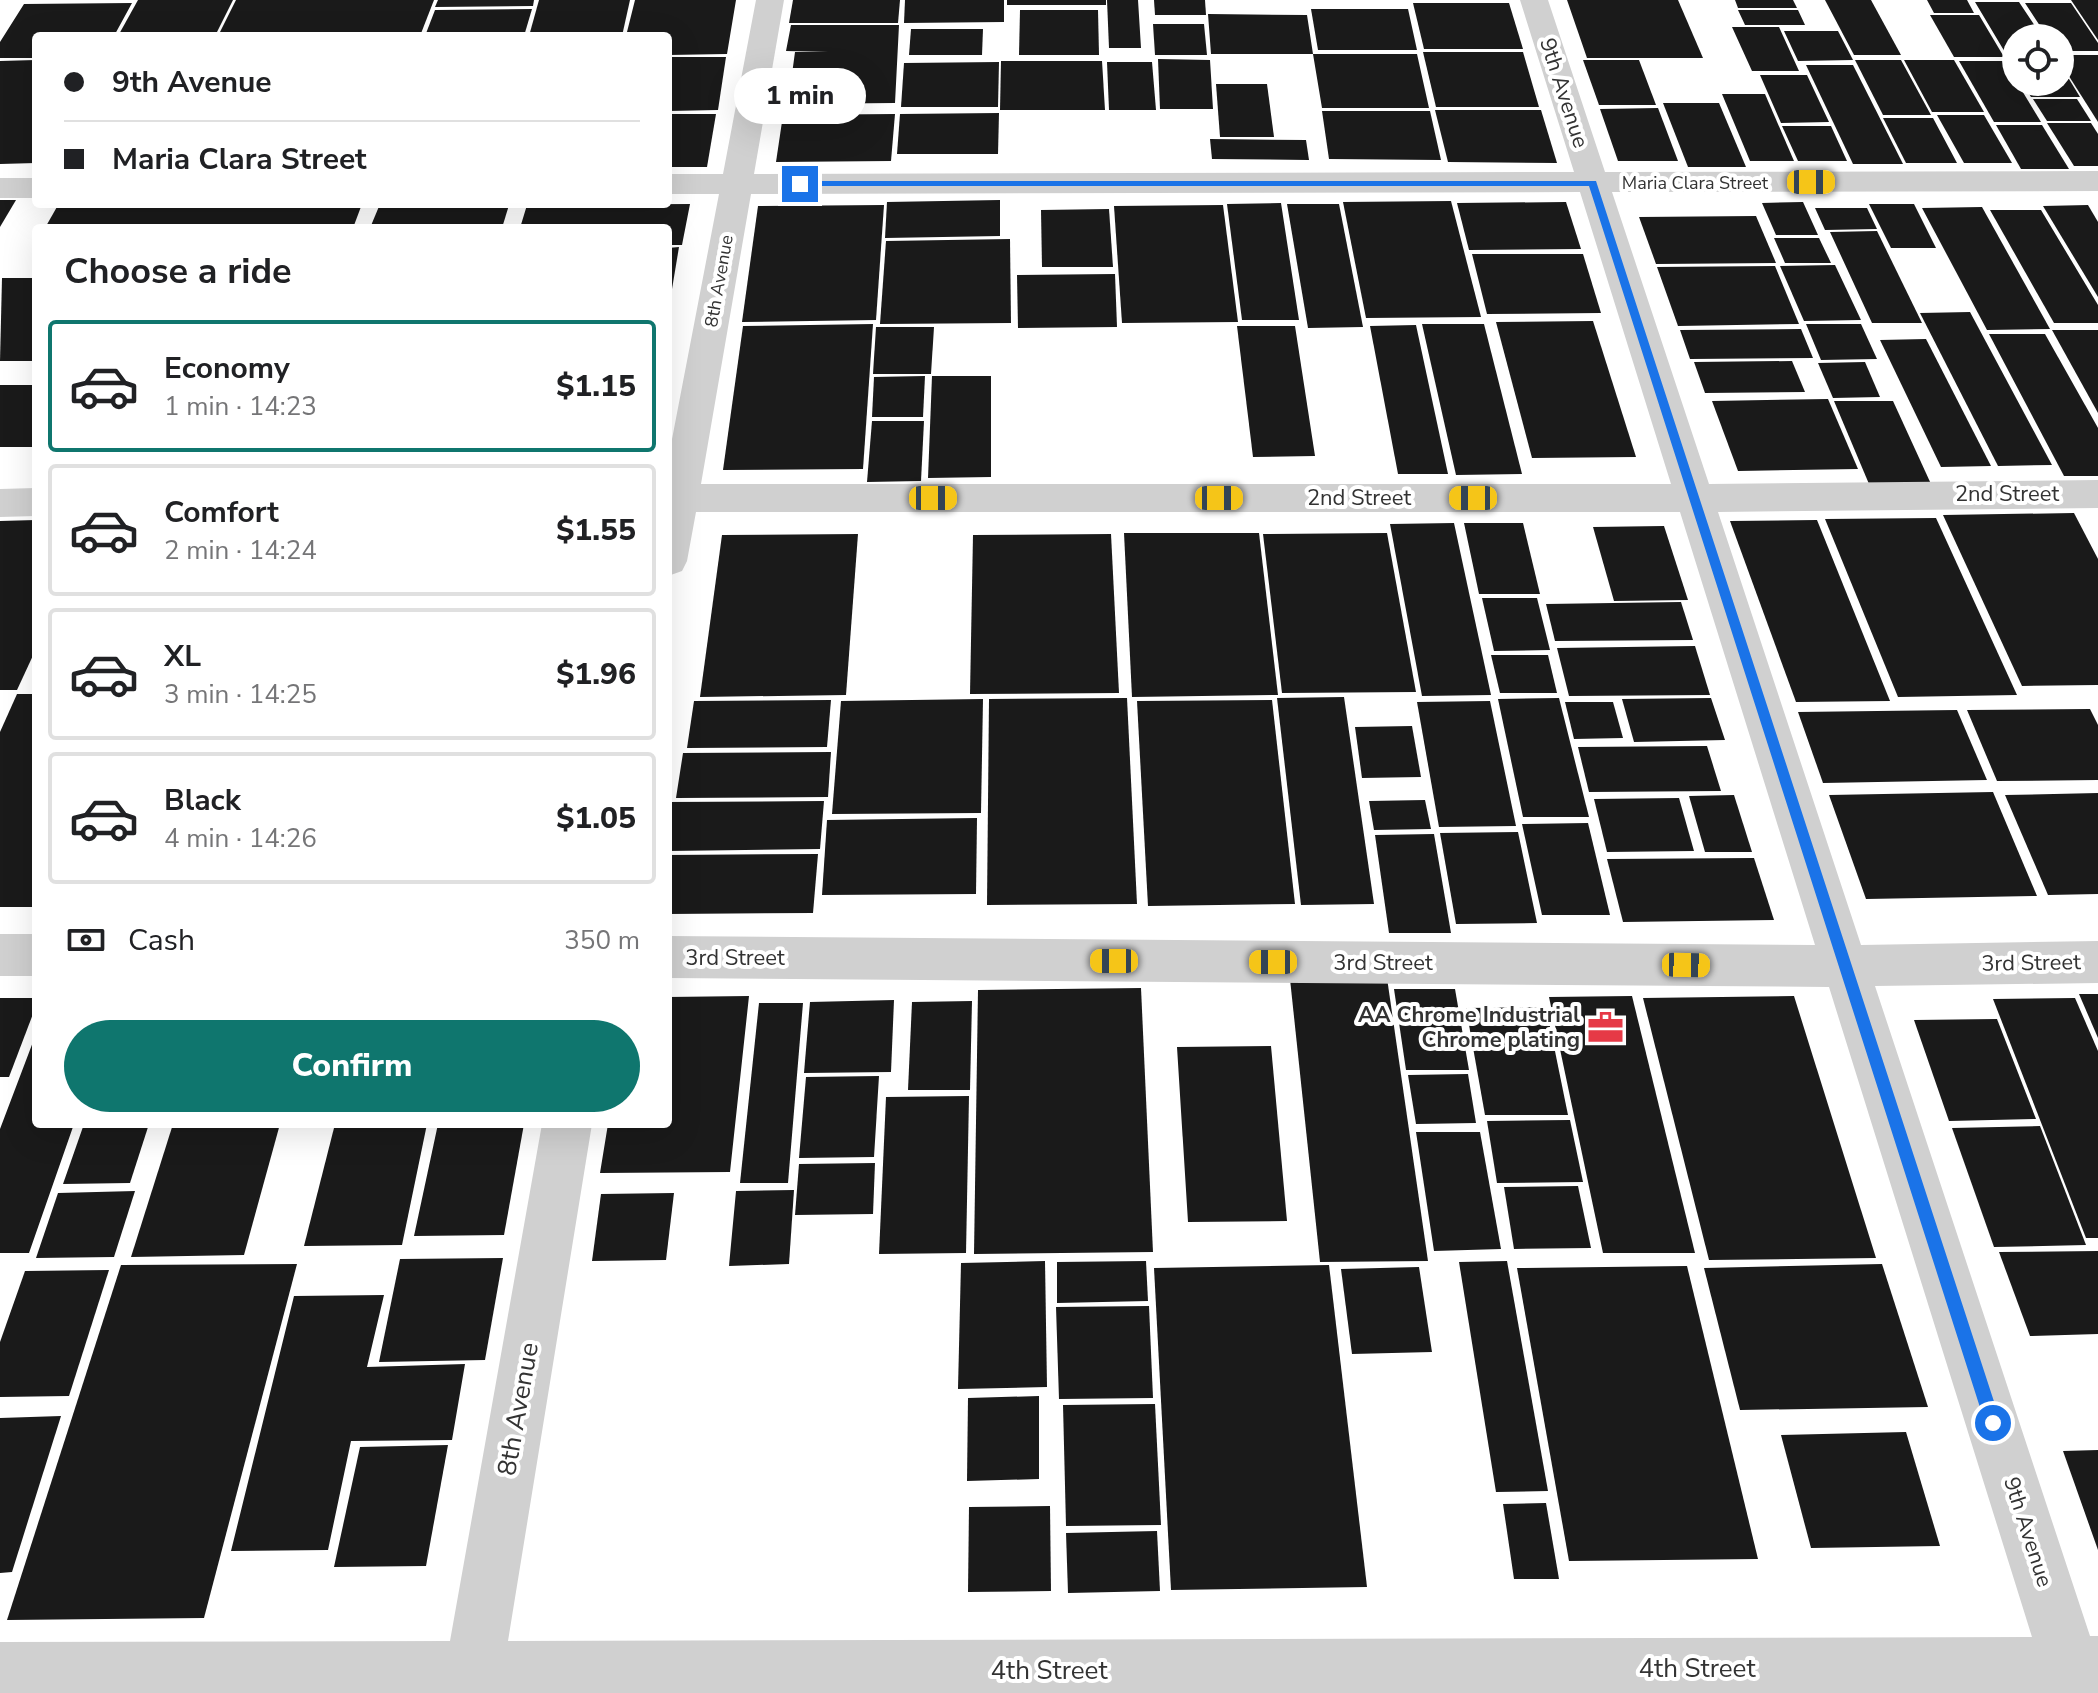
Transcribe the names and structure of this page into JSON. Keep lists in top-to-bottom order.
{
  "streets": {
    "street": [
      "9th Avenue",
      "Maria Clara Street",
      "8th Avenue",
      "2nd Street",
      "3rd Street",
      "4th Street"
    ]
  },
  "crossings": [
    ["9th Avenue", "Maria Clara Street"],
    ["9th Avenue", "2nd Street"],
    ["9th Avenue", "3rd Street"],
    ["9th Avenue", "4th Street"],
    ["Maria Clara Street", "8th Avenue"],
    ["8th Avenue", "2nd Street"],
    ["8th Avenue", "4th Street"]
  ],
  "places": {
    "office": ["AA Chrome Industrial Chrome plating"]
  },
  "page": {
    "banner": ["9th Avenue", "Maria Clara Street"],
    "bubble": "1 min",
    "heading": "Choose a ride",
    "list": [
      {
        "name": "Economy",
        "note": "1 min · 14:23",
        "value": "$1.15"
      },
      {
        "name": "Comfort",
        "note": "2 min · 14:24",
        "value": "$1.55"
      },
      {
        "name": "XL",
        "note": "3 min · 14:25",
        "value": "$1.96"
      },
      {
        "name": "Black",
        "note": "4 min · 14:26",
        "value": "$1.05"
      }
    ],
    "pay": ["Cash", "350 m"],
    "buttons": "Confirm"
  }
}
